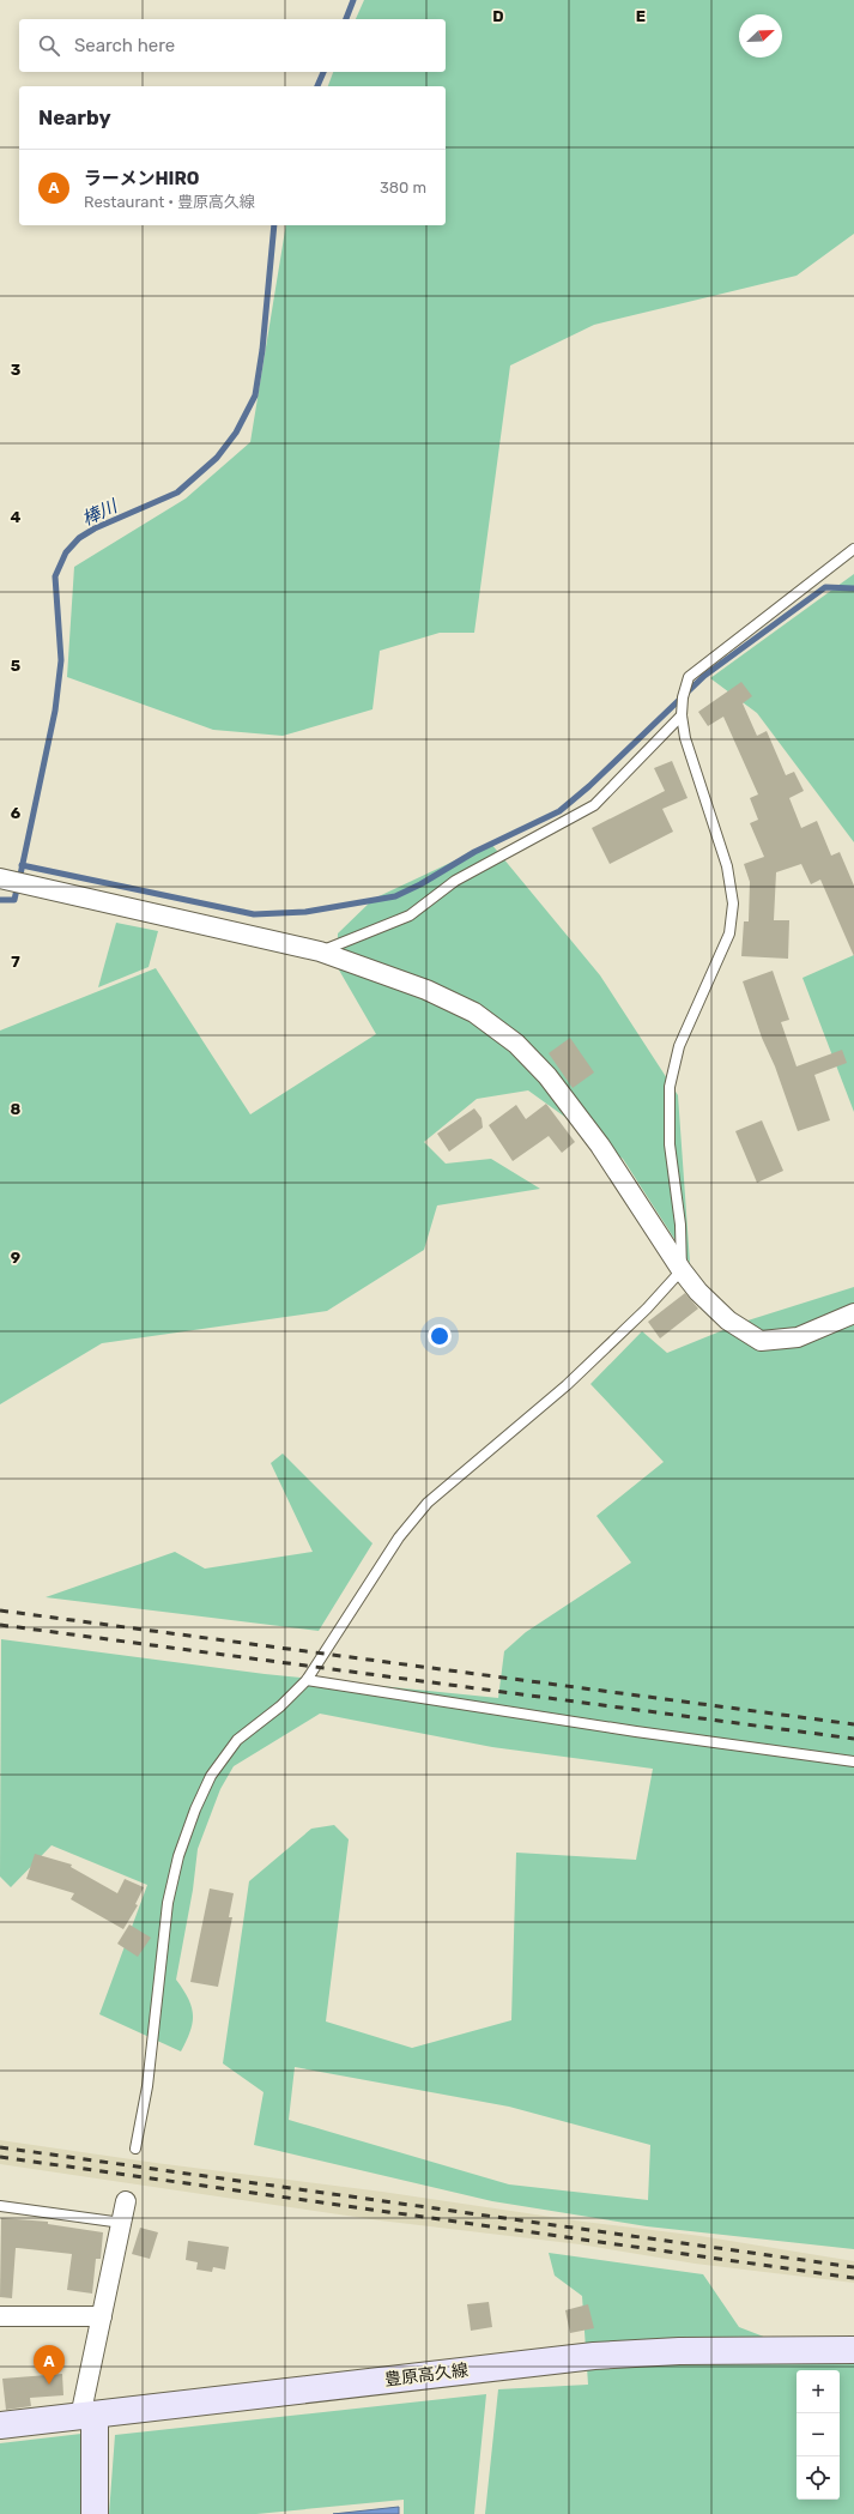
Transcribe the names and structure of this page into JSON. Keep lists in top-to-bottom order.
{
  "streets": {
    "main road": ["豊原高久線"]
  },
  "water": ["棒川"],
  "north": "top right",
  "page": {
    "search": "Search here",
    "heading": "Nearby",
    "list": [
      {
        "mark": "A",
        "name": "ラーメンHIRO",
        "note": "Restaurant · 豊原高久線",
        "value": "380 m"
      }
    ],
    "pins": "A",
    "map_buttons": ["+", "−"]
  },
  "grid": {
    "columns": ["D", "E"],
    "rows": [
      "3",
      "4",
      "5",
      "6",
      "7",
      "8",
      "9"
    ]
  }
}
